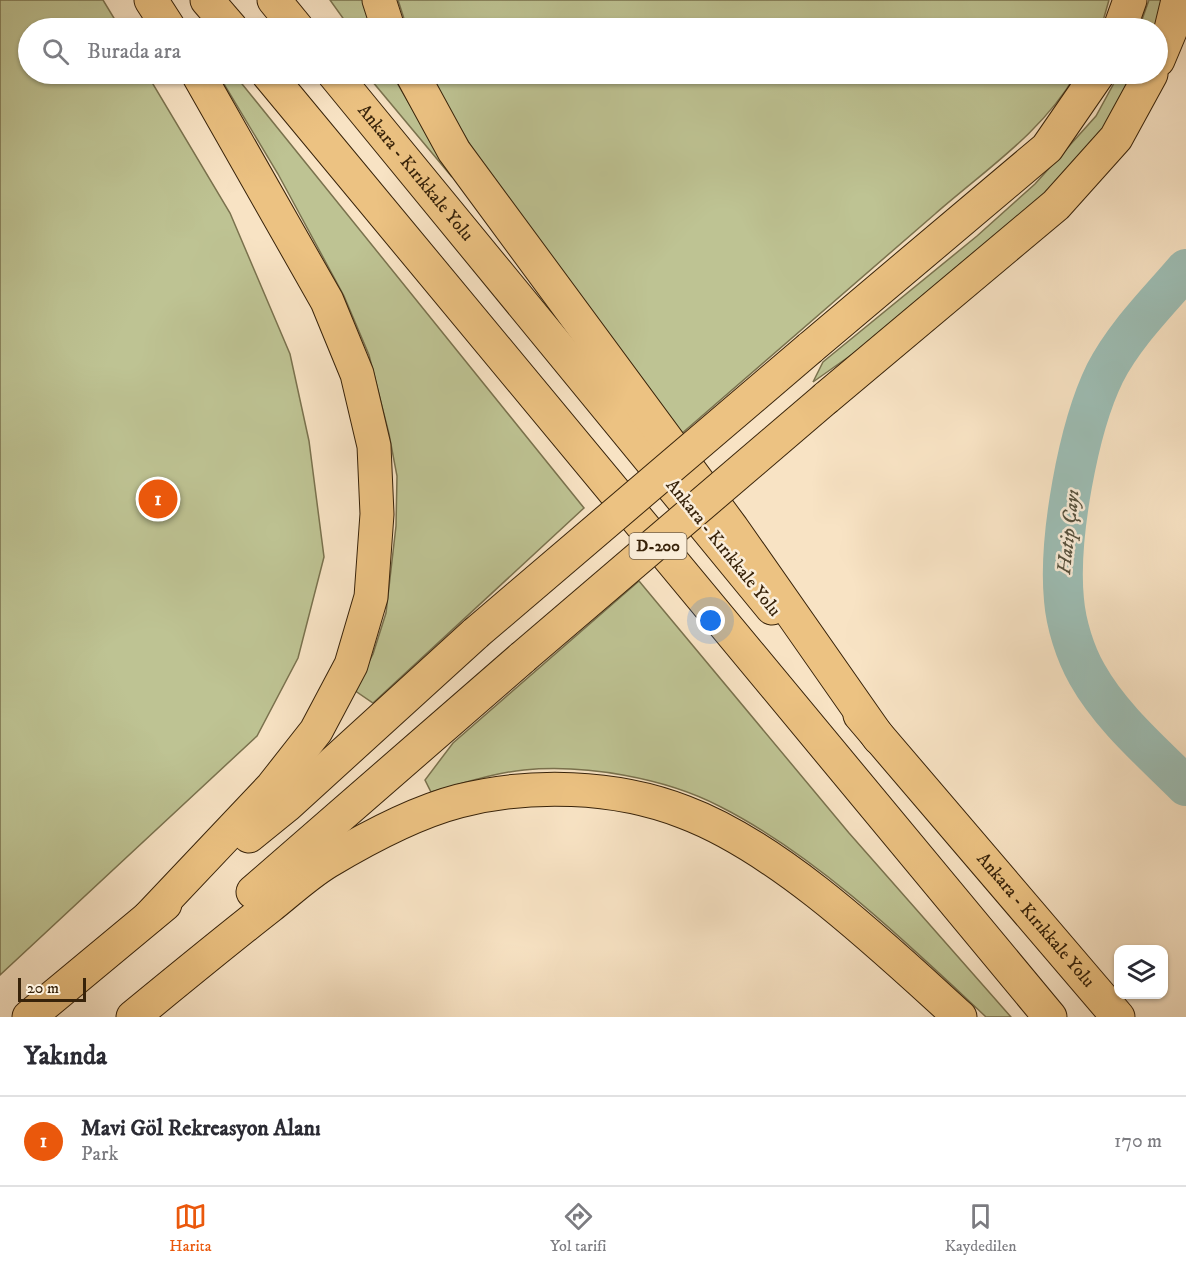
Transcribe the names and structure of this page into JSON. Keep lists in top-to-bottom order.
{
  "streets": {
    "highway": ["Ankara - Kırıkkale Yolu", "D-200"]
  },
  "water": ["Hatip Çayı"],
  "scale_bar": "20 m",
  "page": {
    "search": "Burada ara",
    "pins": "1",
    "scale": "20 m",
    "heading": "Yakında",
    "list": [
      {
        "mark": "1",
        "name": "Mavi Göl Rekreasyon Alanı",
        "note": "Park",
        "value": "170 m"
      }
    ],
    "nav": ["Harita", "Yol tarifi", "Kaydedilen"]
  }
}
